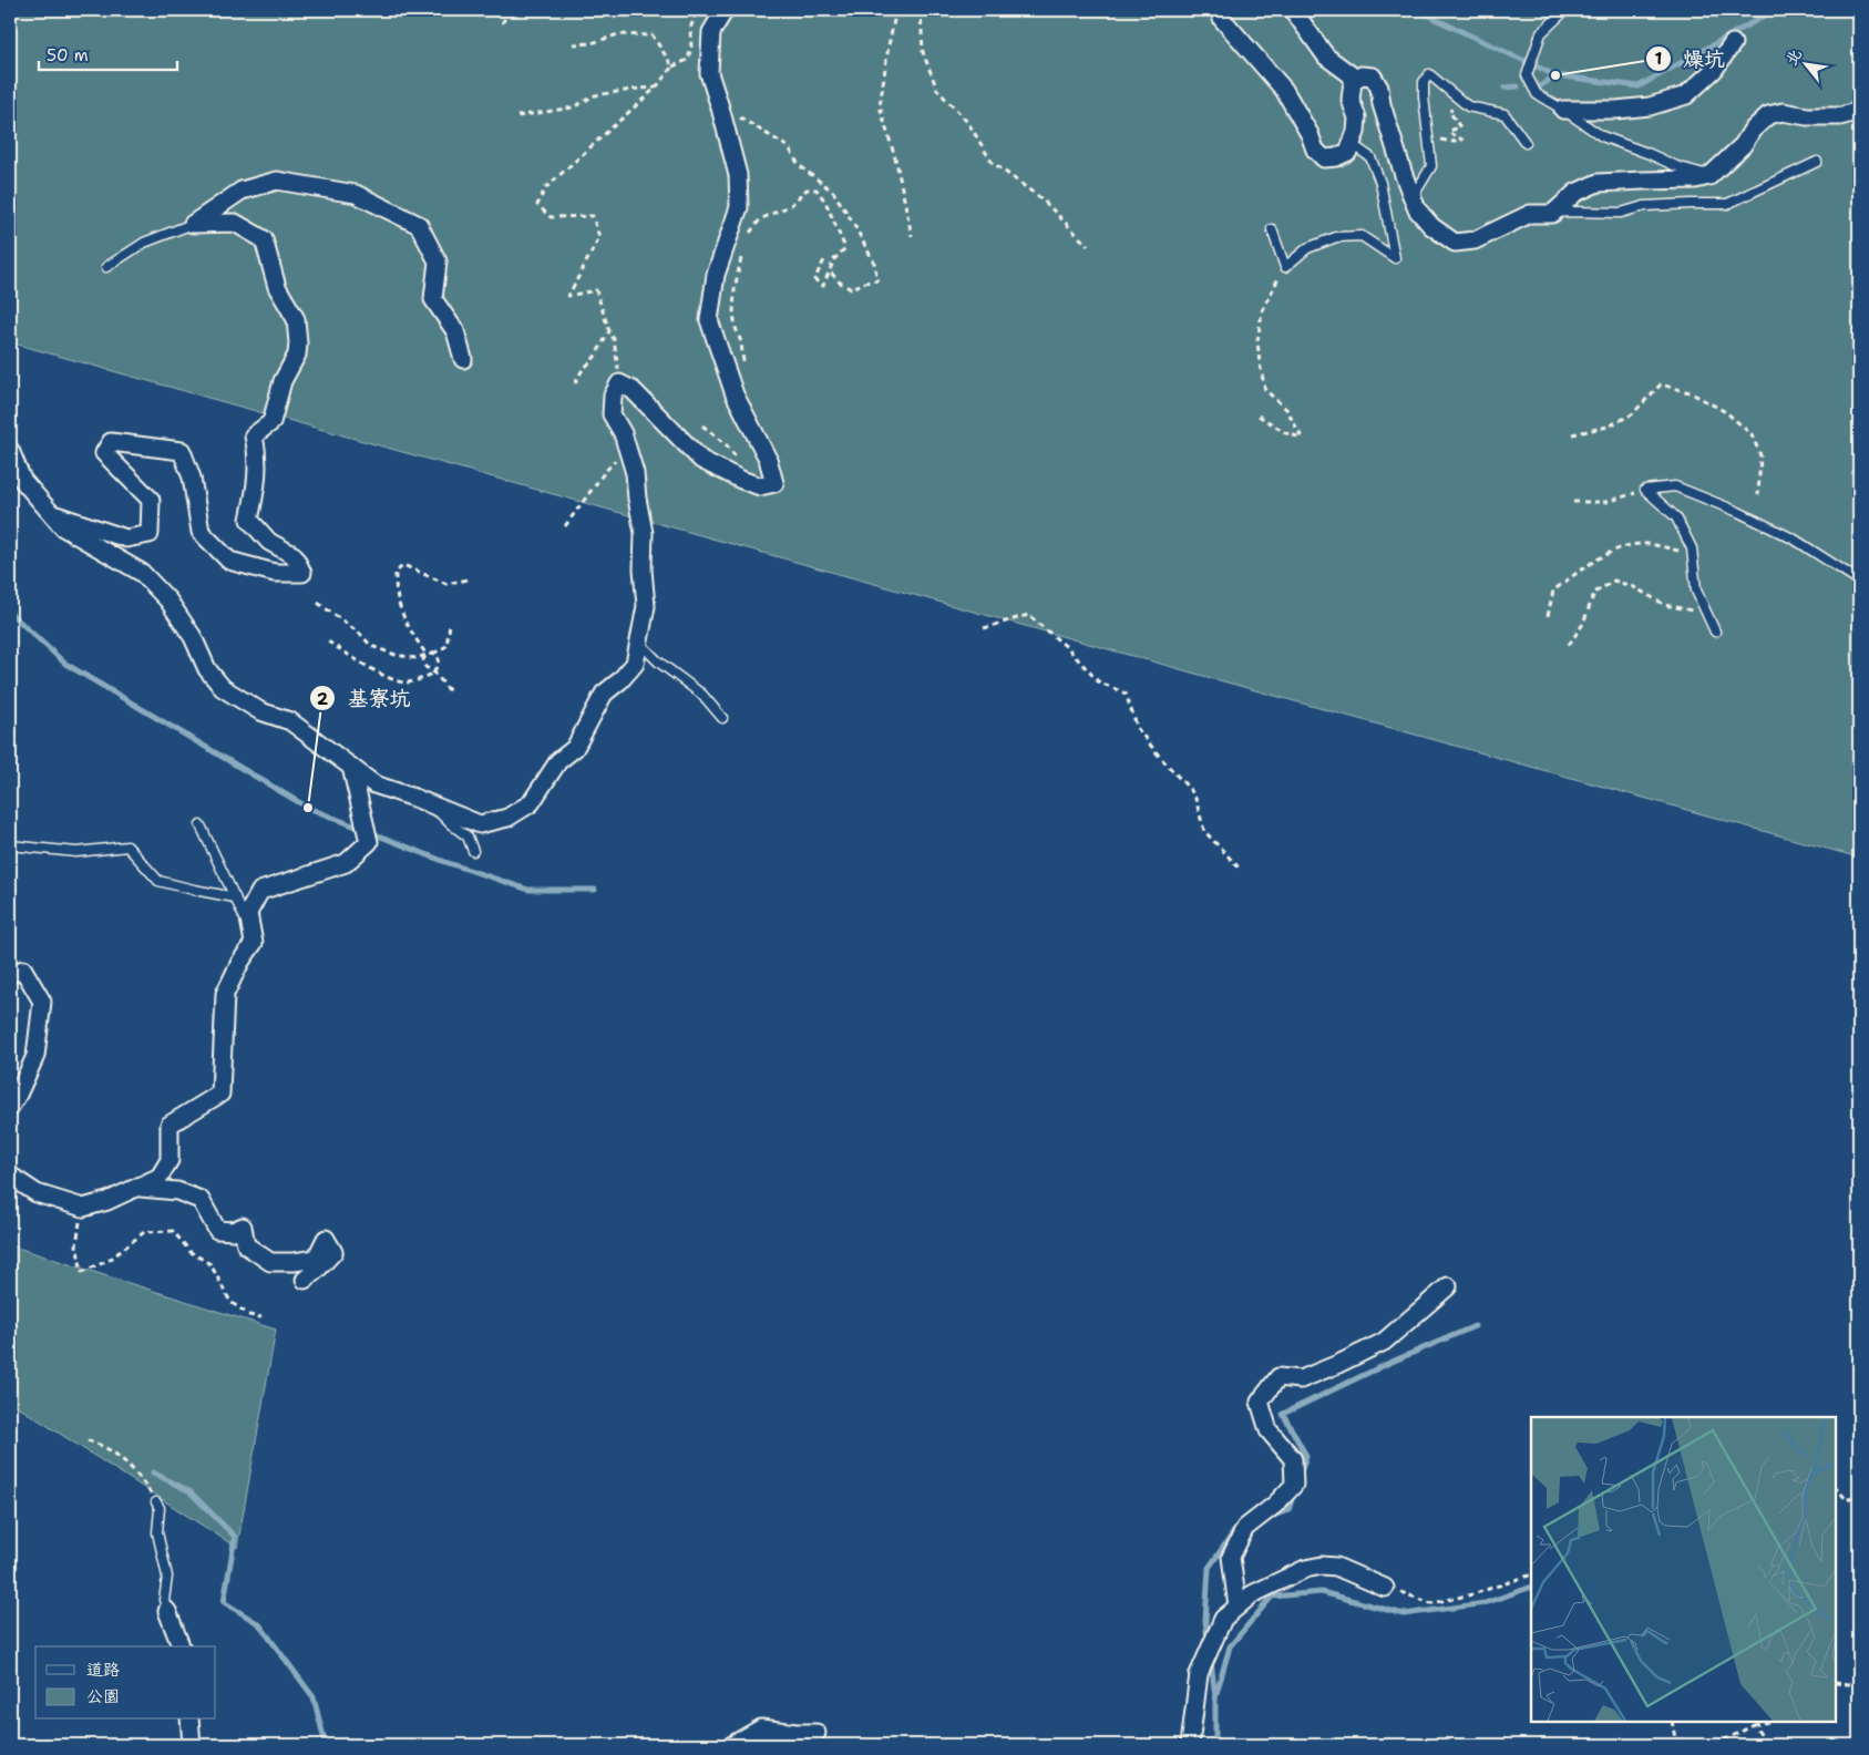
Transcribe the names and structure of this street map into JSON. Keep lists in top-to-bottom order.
{
  "places": ["燥坑", "基寮坑"],
  "legend": ["道路", "公園"],
  "scale_bar": "50 m",
  "north": "top left"
}
